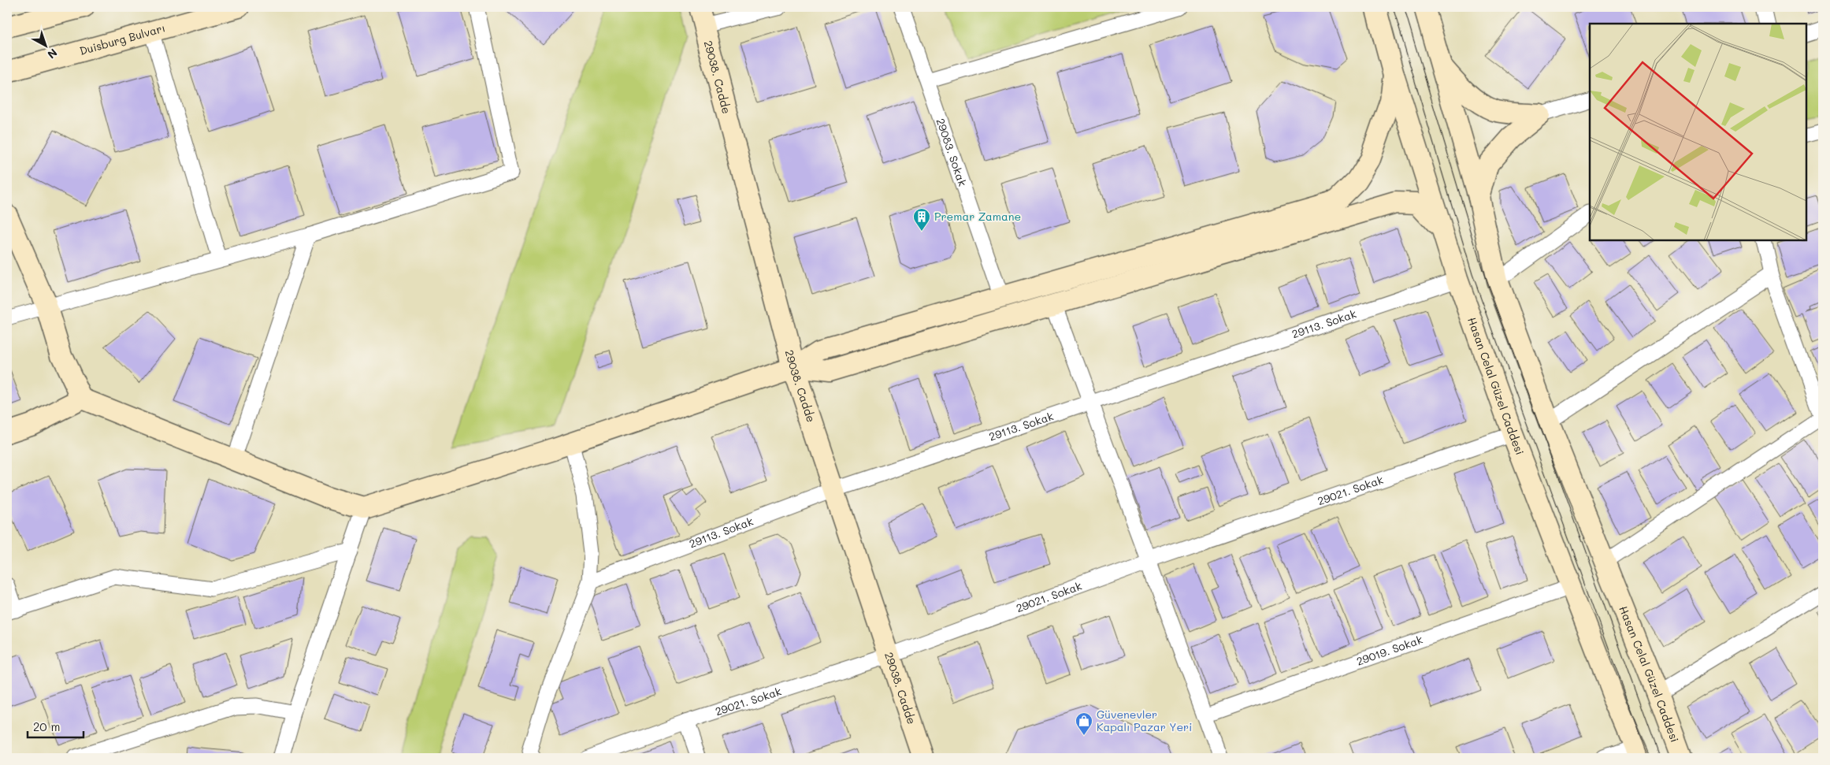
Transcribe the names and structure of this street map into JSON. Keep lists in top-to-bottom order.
{
  "streets": {
    "street": [
      "Duisburg Bulvarı",
      "29038. Cadde",
      "29083. Sokak",
      "29113. Sokak",
      "Hasan Celal Güzel Caddesi",
      "29021. Sokak",
      "29019. Sokak"
    ]
  },
  "crossings": [
    ["29038. Cadde", "29113. Sokak"],
    ["29038. Cadde", "29021. Sokak"],
    ["29113. Sokak", "Hasan Celal Güzel Caddesi"],
    ["Hasan Celal Güzel Caddesi", "29021. Sokak"],
    ["Hasan Celal Güzel Caddesi", "29019. Sokak"]
  ],
  "places": {
    "building": ["Premar Zamane"],
    "shop": ["Güvenevler Kapalı Pazar Yeri"]
  },
  "scale_bar": "20 m",
  "north": "bottom right"
}
